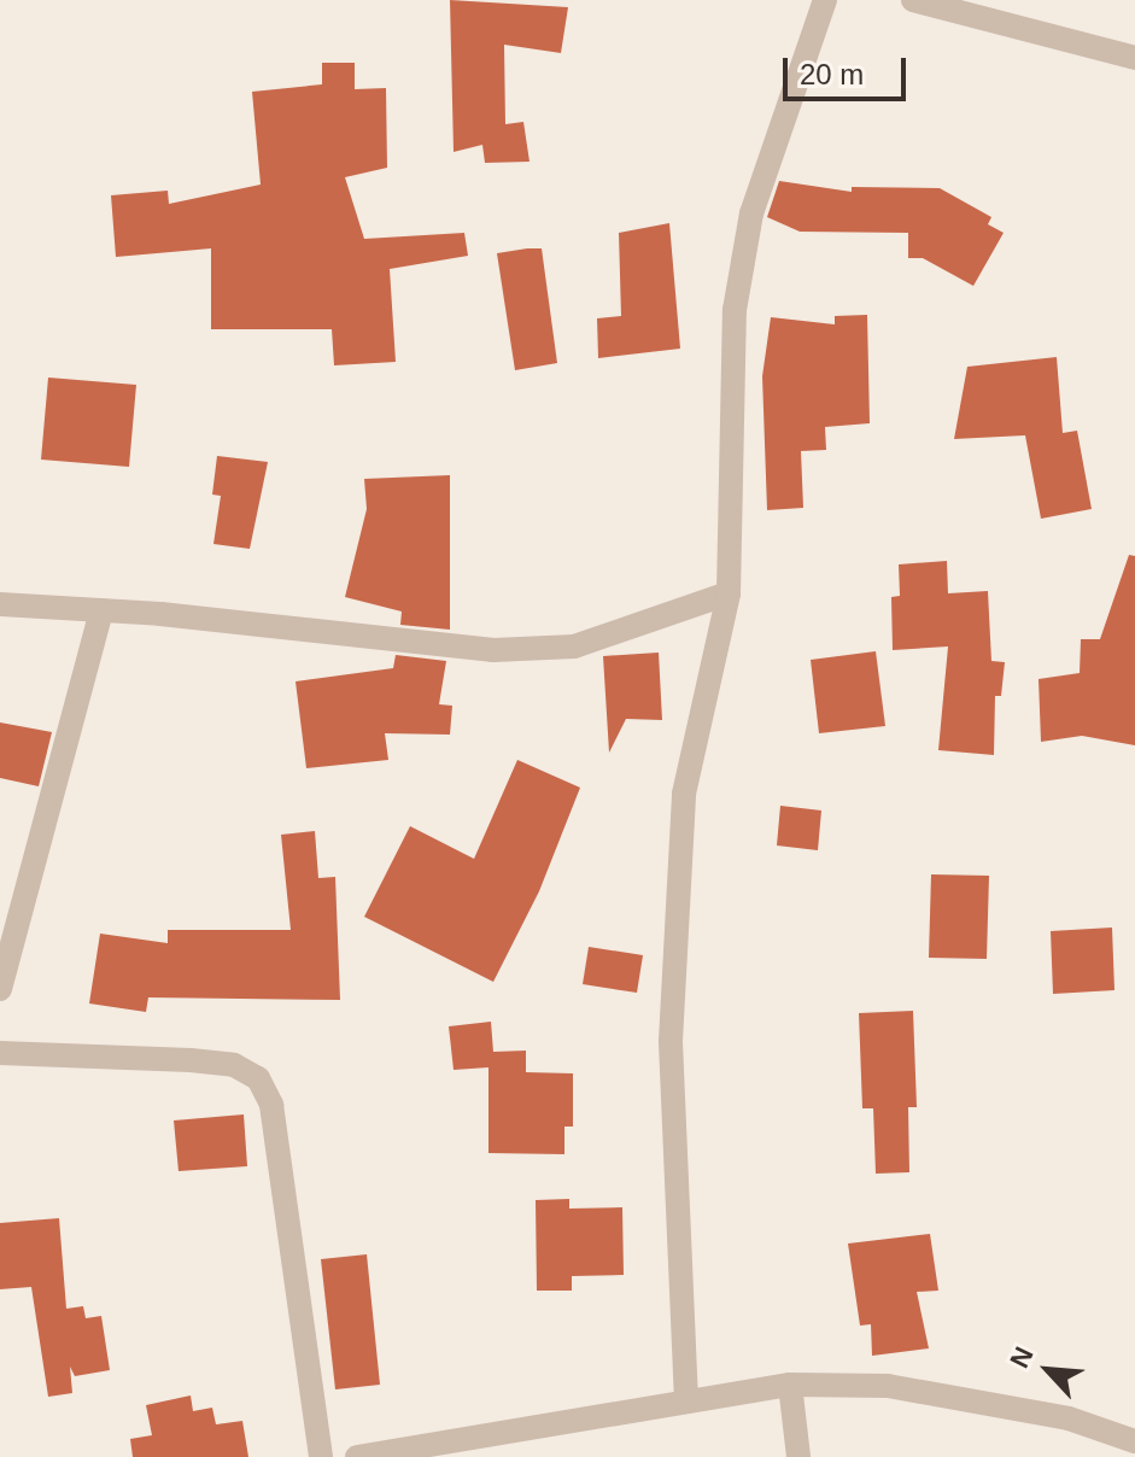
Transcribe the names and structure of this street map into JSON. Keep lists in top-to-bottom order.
{
  "scale_bar": "20 m",
  "north": "top left"
}
